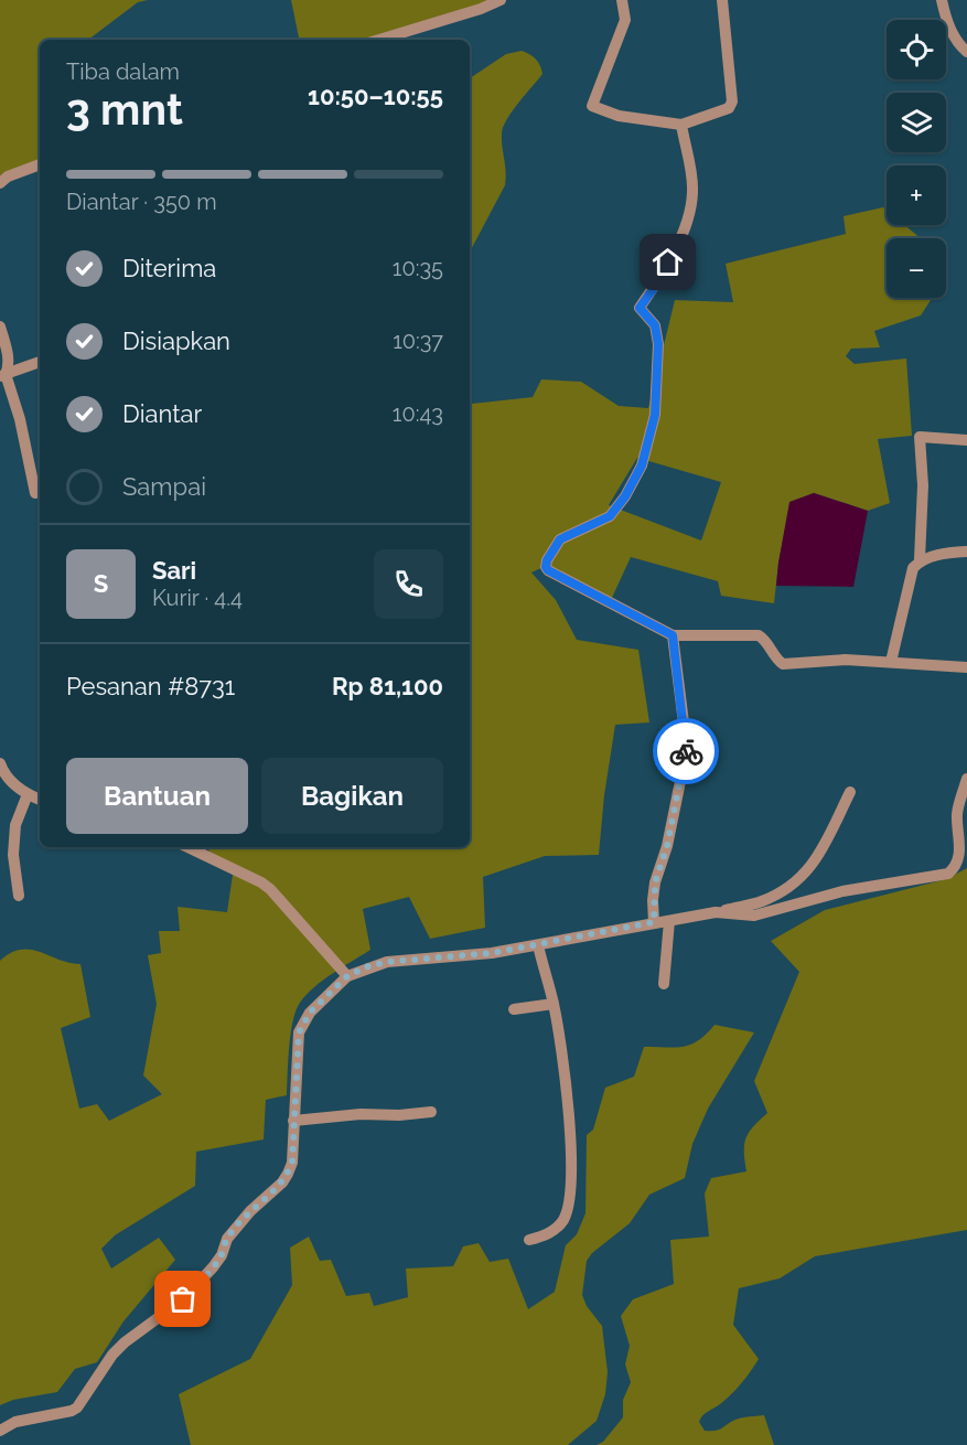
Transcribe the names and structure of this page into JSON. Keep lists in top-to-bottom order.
{
  "page": {
    "map_buttons": ["+", "−"],
    "heading": ["3 mnt", "Tiba dalam", "10:50–10:55"],
    "panel": [
      "Sari",
      "Kurir · 4.4",
      "Pesanan #8731",
      "Rp 81,100"
    ],
    "bar": "Diantar · 350 m",
    "list": [
      ["Diterima", "10:35"],
      ["Disiapkan", "10:37"],
      ["Diantar", "10:43"],
      "Sampai"
    ],
    "round": "S",
    "buttons": ["Bantuan", "Bagikan"]
  }
}
